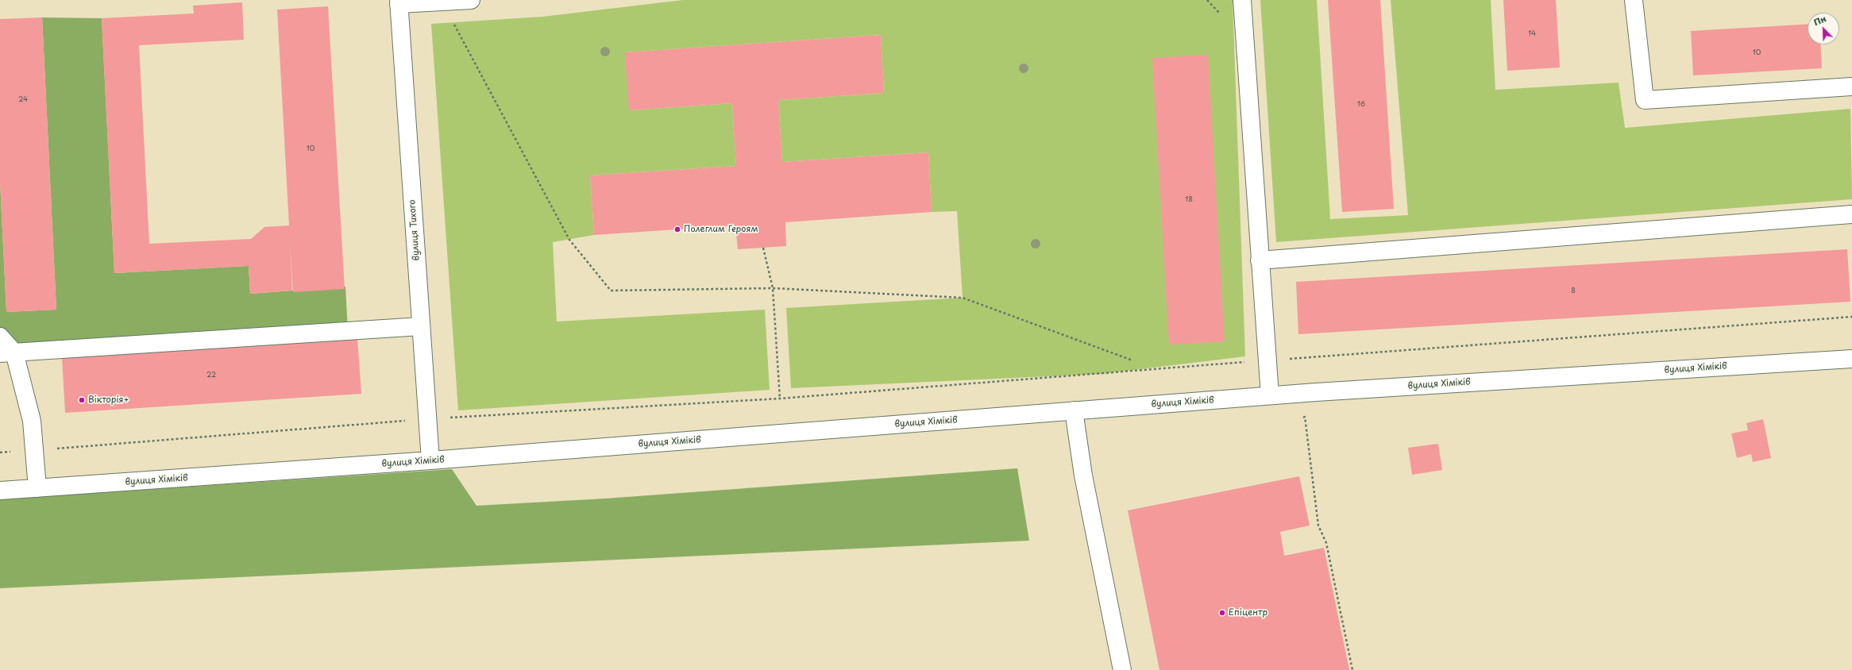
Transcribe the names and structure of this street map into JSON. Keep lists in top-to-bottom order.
{
  "streets": {
    "street": ["вулиця Тихого", "вулиця Хіміків"]
  },
  "crossings": [
    ["вулиця Тихого", "вулиця Хіміків"]
  ],
  "places": ["Полеглим Героям", "Вікторія+", "Епіцентр"],
  "house_numbers": [
    "14",
    "10",
    "24",
    "16",
    "10",
    "18",
    "8",
    "22"
  ],
  "north": "top left"
}
